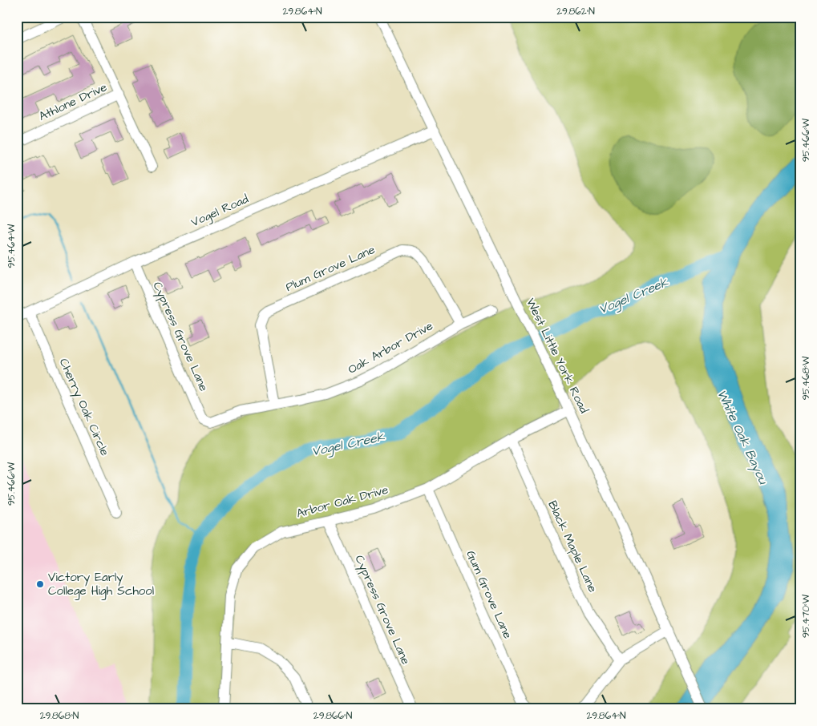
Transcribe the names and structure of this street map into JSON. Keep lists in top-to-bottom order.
{
  "streets": {
    "street": [
      "Athlone Drive",
      "Vogel Road",
      "Plum Grove Lane",
      "Cypress Grove Lane",
      "Oak Arbor Drive",
      "West Little York Road",
      "Cherry Oak Circle",
      "Arbor Oak Drive",
      "Black Maple Lane",
      "Gum Grove Lane"
    ]
  },
  "crossings": [
    ["Vogel Road", "Cypress Grove Lane"],
    ["Vogel Road", "West Little York Road"],
    ["Vogel Road", "Cherry Oak Circle"],
    ["Plum Grove Lane", "Oak Arbor Drive"],
    ["Cypress Grove Lane", "Oak Arbor Drive"],
    ["Cypress Grove Lane", "Arbor Oak Drive"],
    ["West Little York Road", "Arbor Oak Drive"],
    ["Arbor Oak Drive", "Black Maple Lane"],
    ["Arbor Oak Drive", "Gum Grove Lane"]
  ],
  "water": ["Vogel Creek", "White Oak Bayou"],
  "places": ["Victory Early College High School"],
  "coordinates": [
    "29.864°N",
    "29.862°N",
    "95.466°W",
    "95.464°W",
    "95.468°W",
    "95.470°W",
    "29.868°N",
    "29.866°N"
  ]
}
